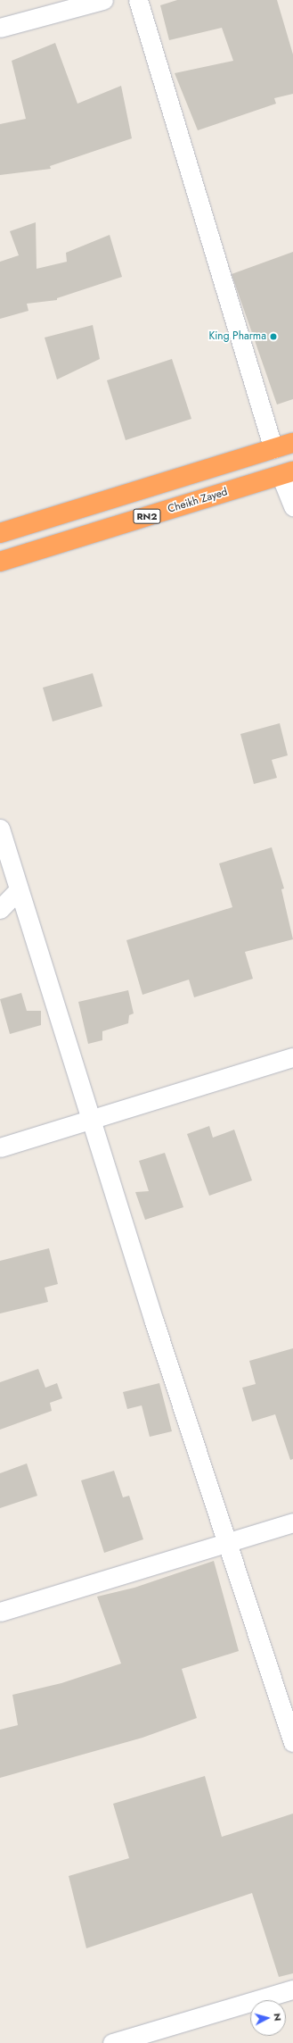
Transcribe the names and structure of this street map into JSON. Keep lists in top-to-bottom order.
{
  "streets": {
    "highway": ["Cheikh Zayed", "RN2"]
  },
  "places": ["King Pharma"],
  "north": "right"
}
